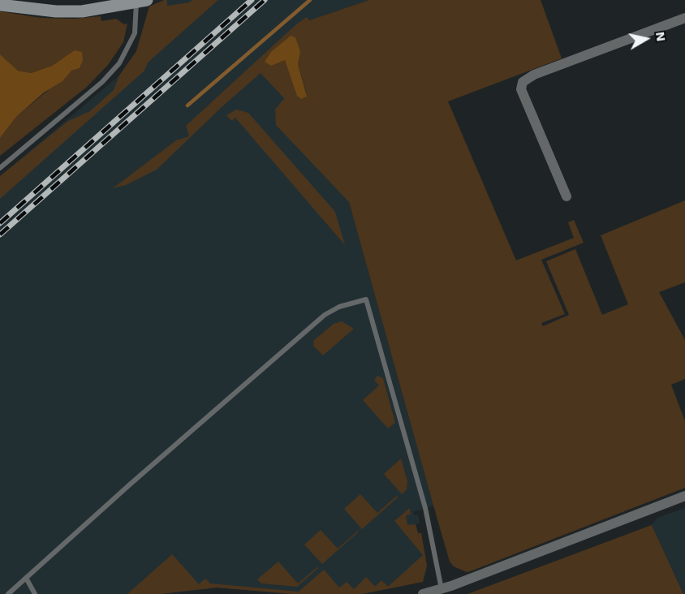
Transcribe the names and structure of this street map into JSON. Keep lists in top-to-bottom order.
{
  "north": "right"
}
